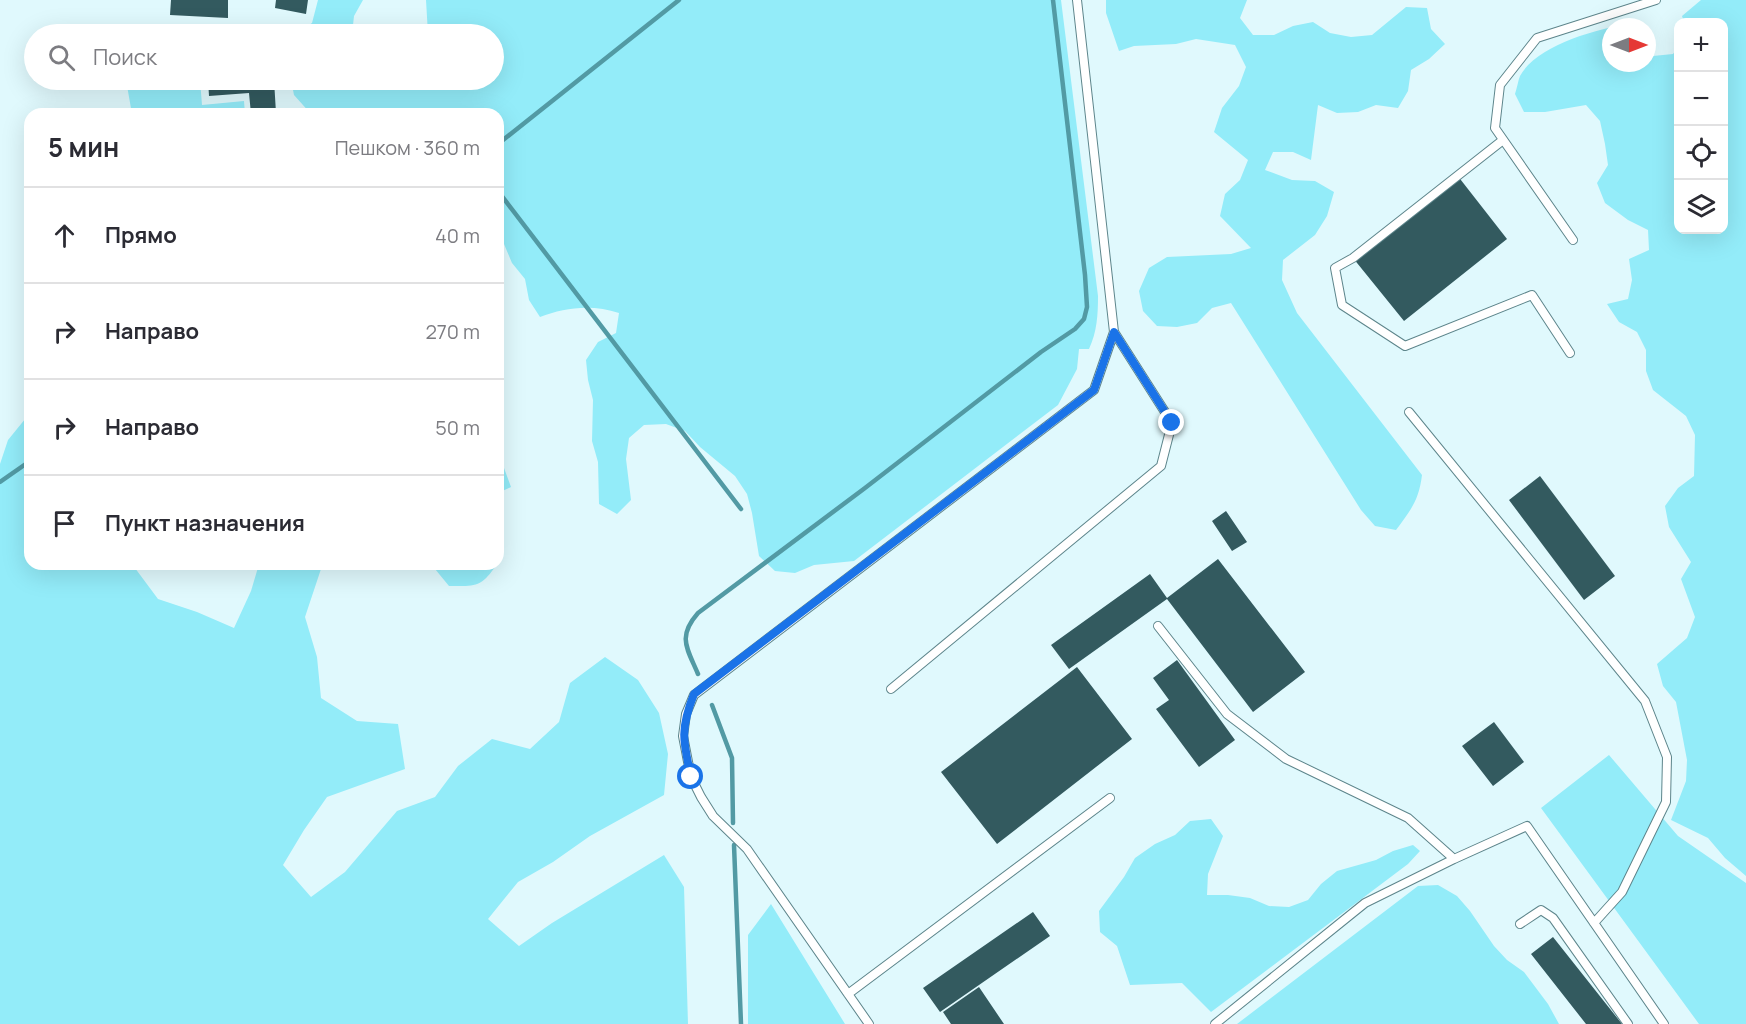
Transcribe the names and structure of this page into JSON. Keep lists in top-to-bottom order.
{
  "north": "right",
  "page": {
    "map_buttons": ["+", "−"],
    "search": "Поиск",
    "heading": ["5 мин", "Пешком · 360 m"],
    "list": [
      ["Прямо", "40 m"],
      ["Направо", "270 m"],
      ["Направо", "50 m"],
      "Пункт назначения"
    ]
  }
}
